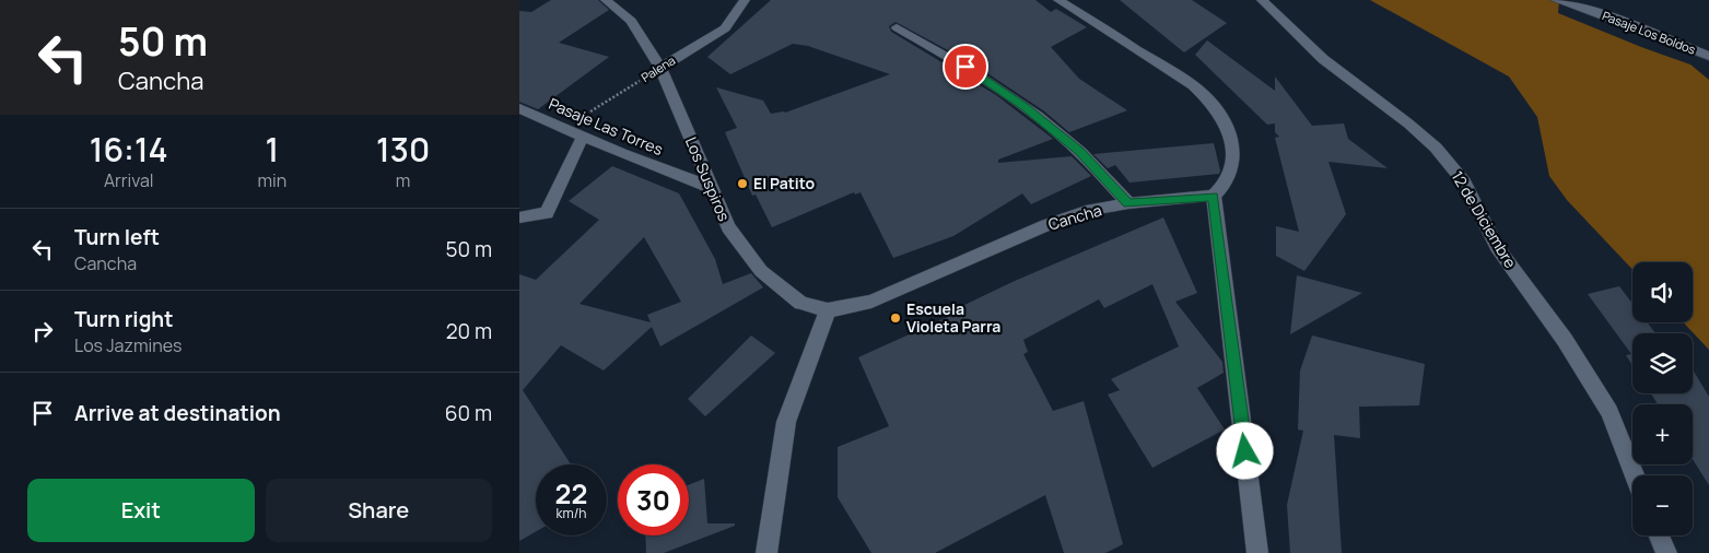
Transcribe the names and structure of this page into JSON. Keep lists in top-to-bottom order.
{
  "streets": {
    "street": [
      "Pasaje Los Boldos",
      "Palena",
      "Pasaje Las Torres",
      "Los Suspiros",
      "Cancha",
      "12 de Diciembre"
    ]
  },
  "crossings": [
    ["Palena", "Pasaje Las Torres"],
    ["Palena", "Los Suspiros"],
    ["Pasaje Las Torres", "Los Suspiros"],
    ["Los Suspiros", "Cancha"]
  ],
  "places": ["El Patito", "Escuela Violeta Parra"],
  "page": {
    "turn": ["50 m", "Cancha"],
    "eta": [
      "16:14",
      "Arrival",
      "1",
      "min",
      "130",
      "m"
    ],
    "list": [
      {
        "name": "Turn left",
        "note": "Cancha",
        "value": "50 m"
      },
      {
        "name": "Turn right",
        "note": "Los Jazmines",
        "value": "20 m"
      },
      {
        "name": "Arrive at destination",
        "value": "60 m"
      }
    ],
    "map_buttons": ["+", "−"],
    "speed": "22 km/h",
    "limit": "30",
    "buttons": ["Exit", "Share"]
  }
}
